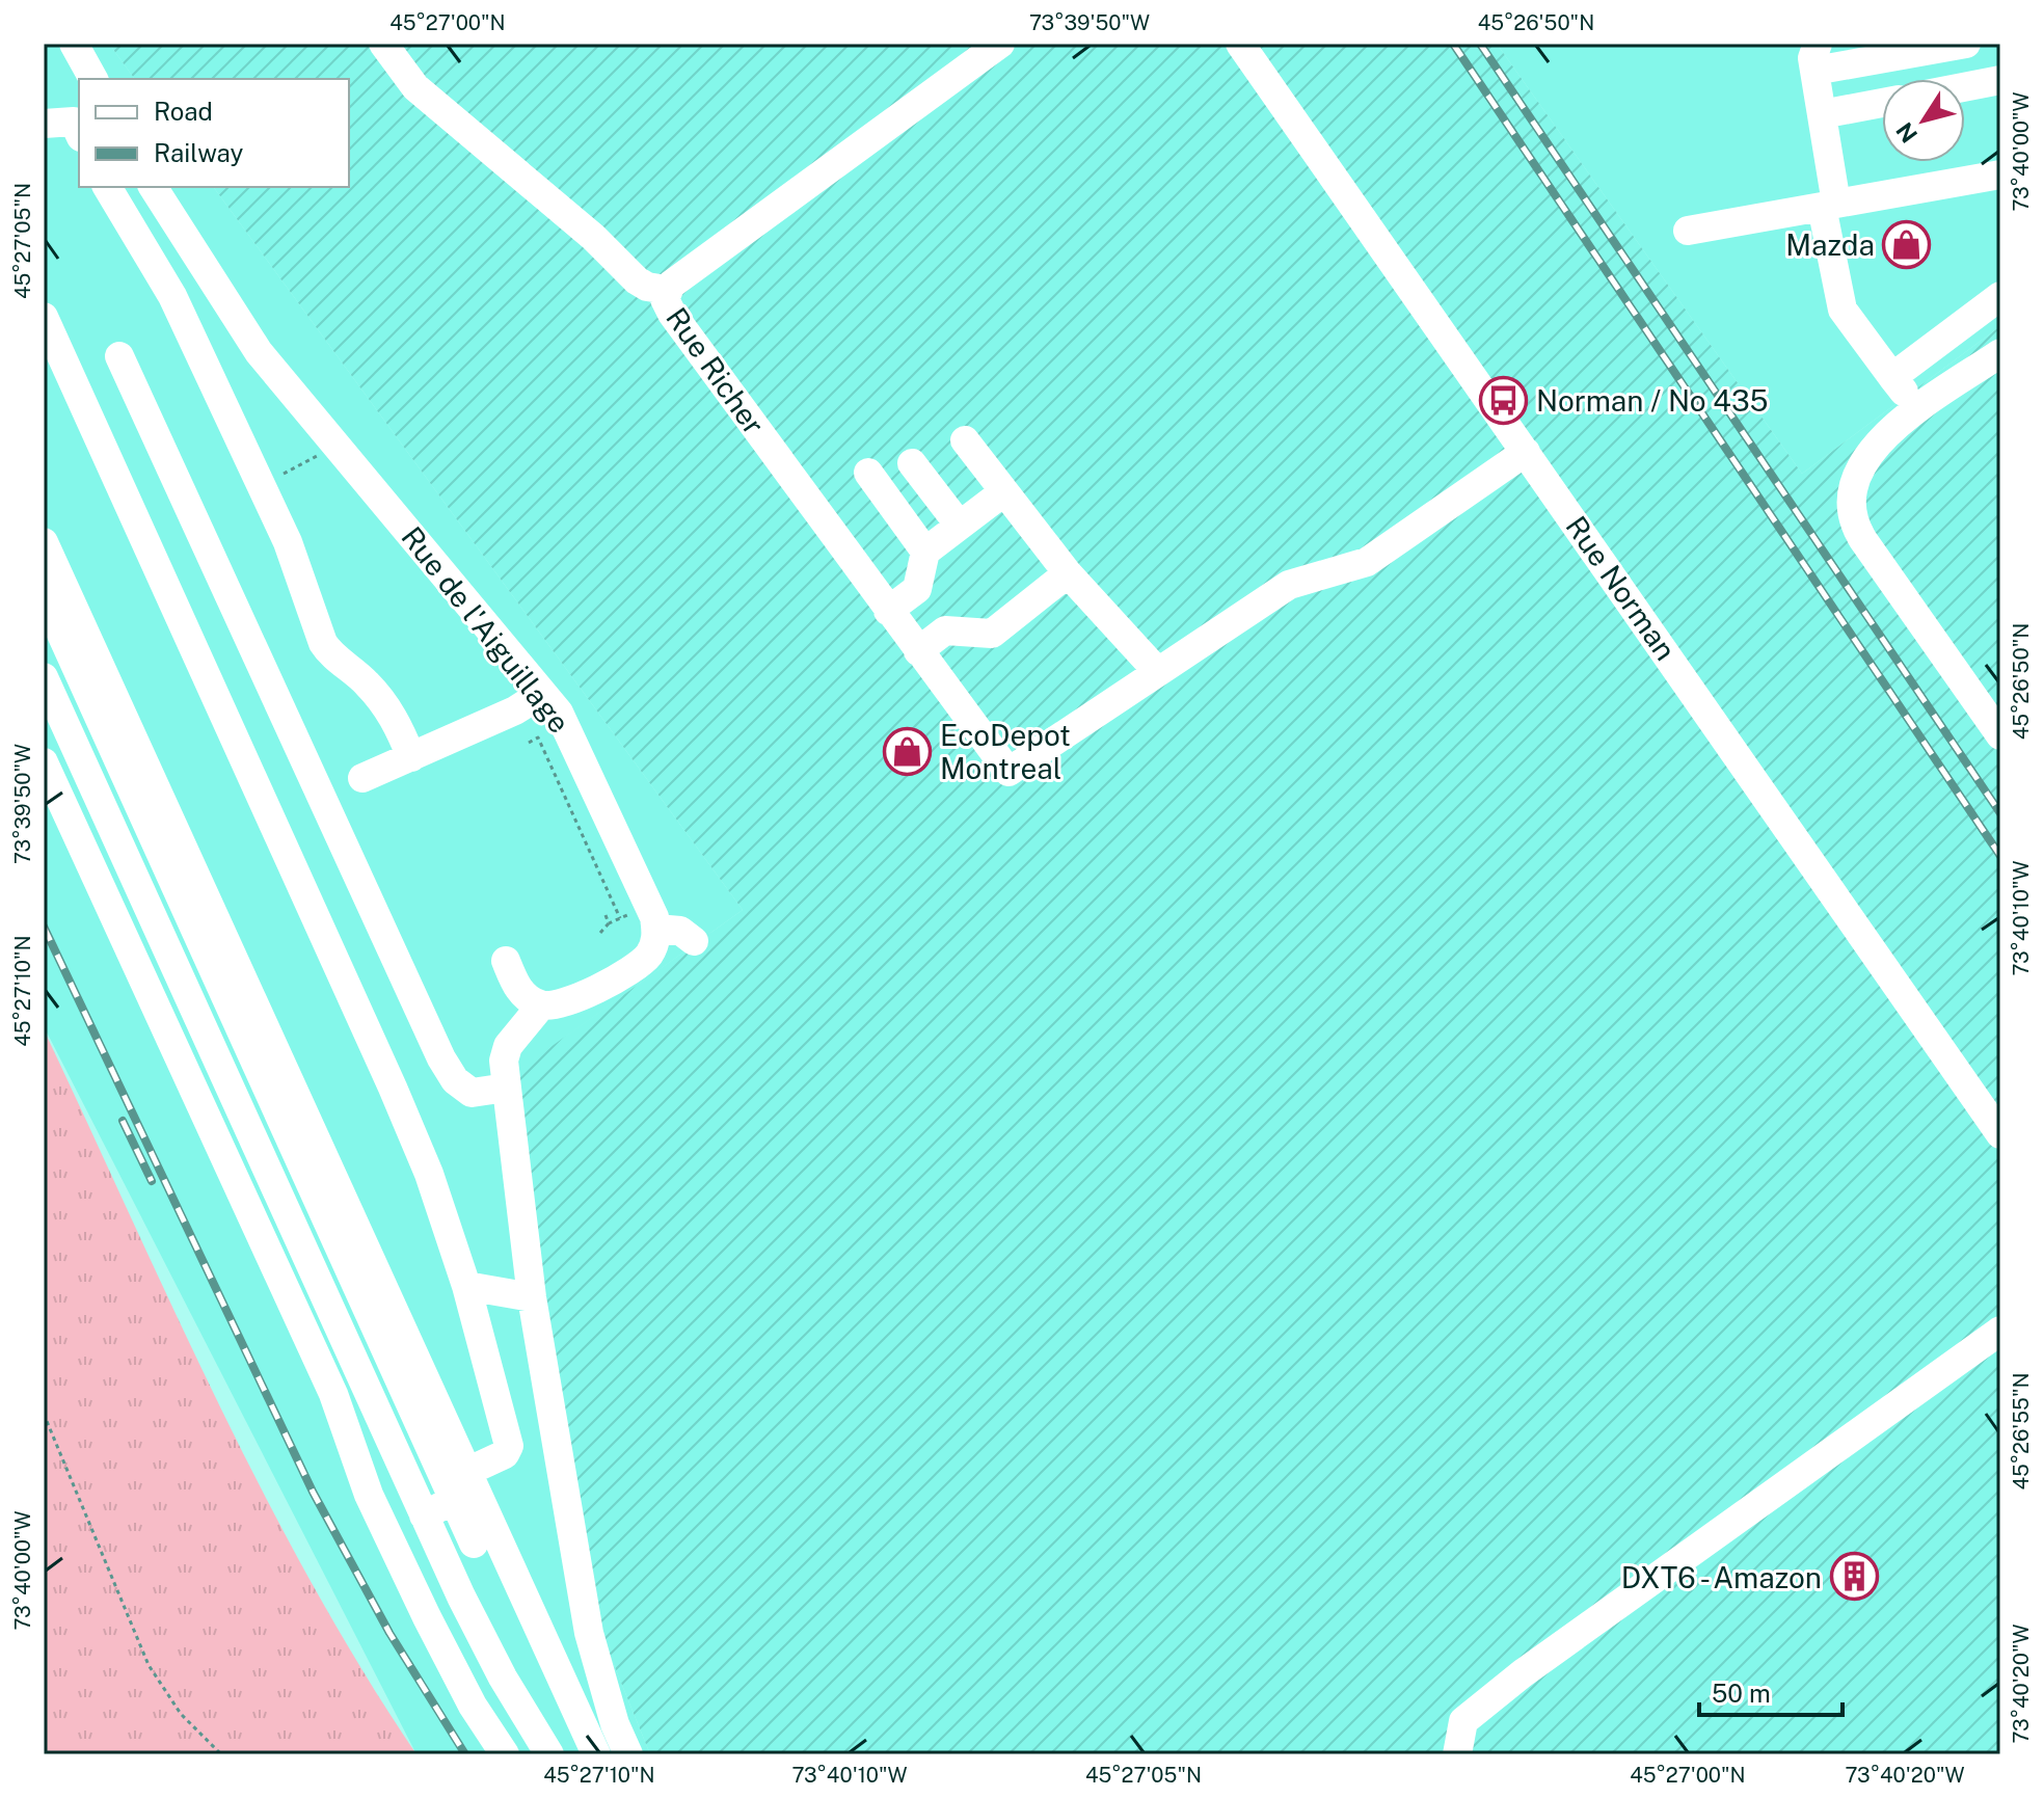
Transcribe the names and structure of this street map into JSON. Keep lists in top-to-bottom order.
{
  "streets": {
    "street": ["Rue Richer", "Rue Norman", "Rue de l'Aiguillage"]
  },
  "places": {
    "shop": ["Mazda", "EcoDepot Montreal"],
    "bus stop": ["Norman / No 435"],
    "building": ["DXT6 - Amazon"]
  },
  "legend": ["Road", "Railway"],
  "scale_bar": "50 m",
  "north": "bottom left",
  "coordinates": [
    "45°27'00\"N",
    "73°39'50\"W",
    "45°26'50\"N",
    "73°40'00\"W",
    "45°27'05\"N",
    "73°40'10\"W",
    "45°27'10\"N",
    "45°26'55\"N",
    "73°40'20\"W"
  ]
}
